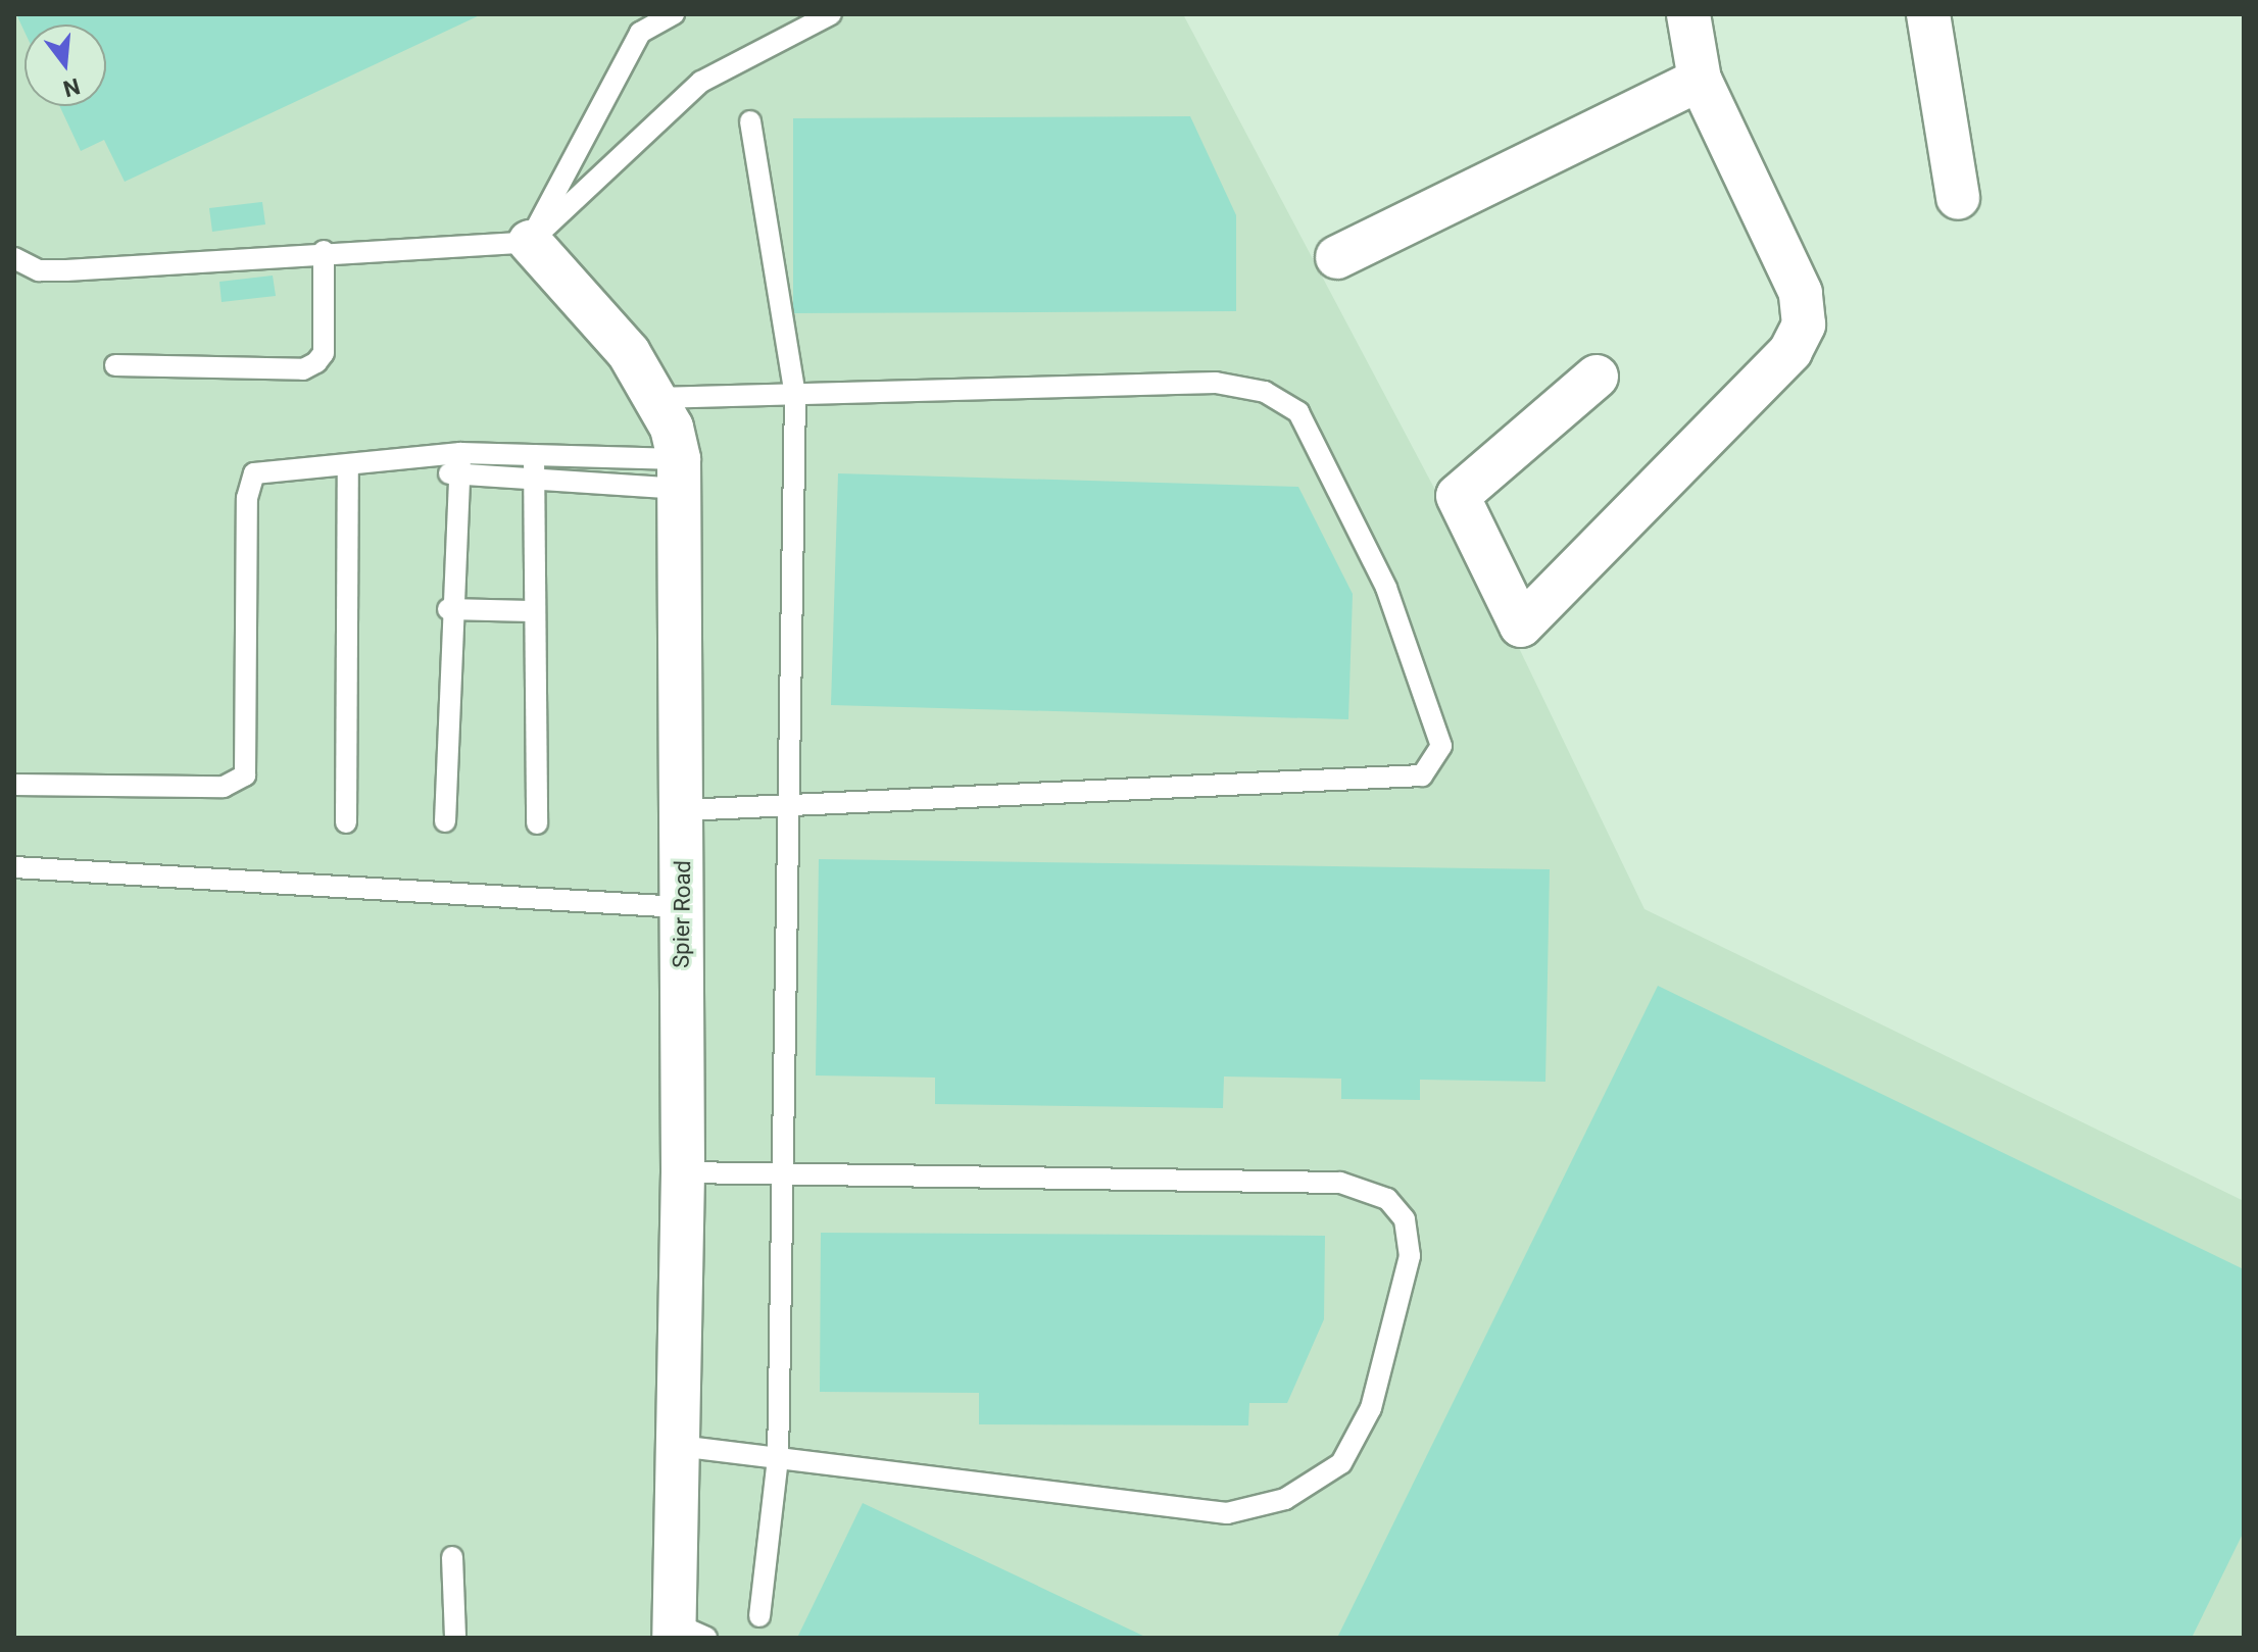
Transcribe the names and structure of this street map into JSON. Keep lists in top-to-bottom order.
{
  "streets": {
    "street": ["Spier Road"]
  },
  "north": "bottom"
}
